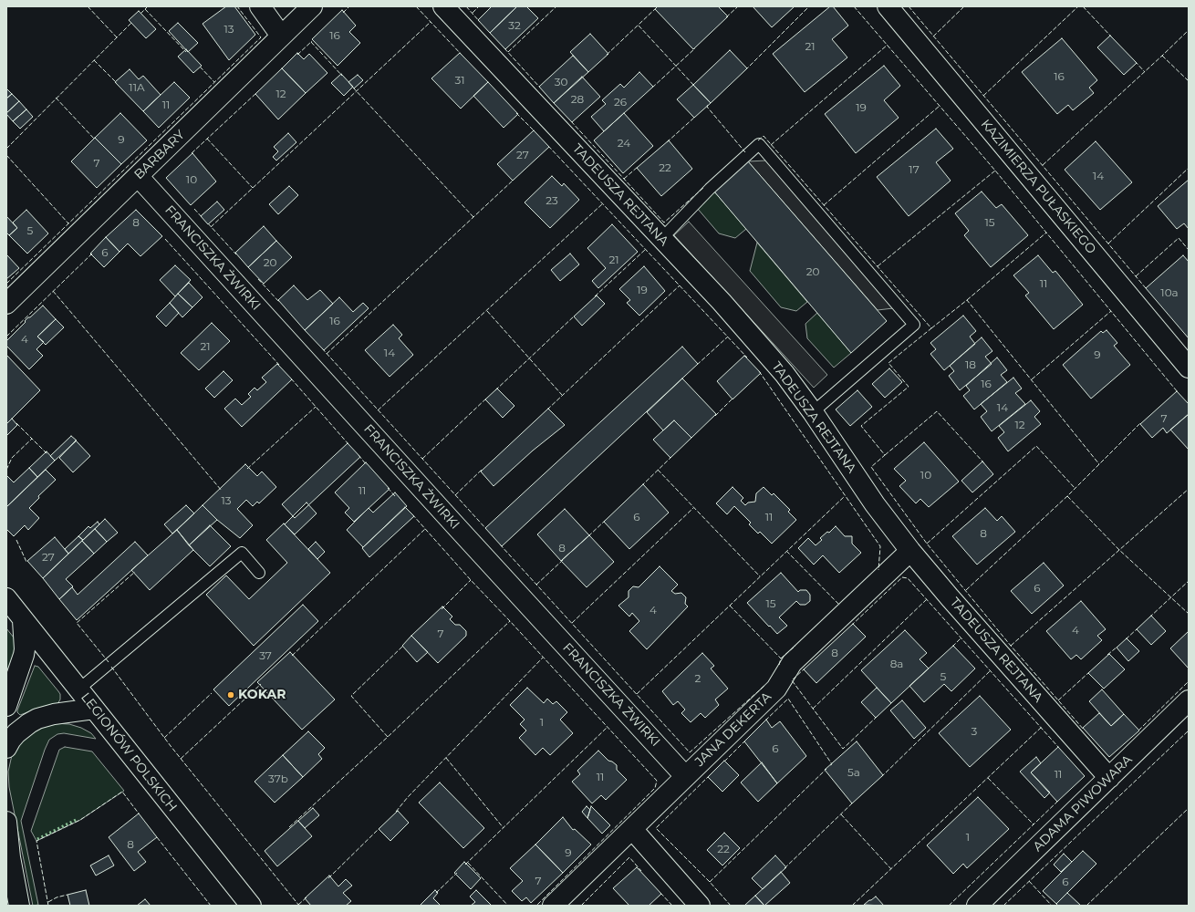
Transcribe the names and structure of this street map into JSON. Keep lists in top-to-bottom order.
{
  "streets": {
    "street": [
      "BARBARY",
      "KAZIMIERZA PUŁASKIEGO",
      "TADEUSZA REJTANA",
      "FRANCISZKA ŻWIRKI",
      "JANA DEKERTA",
      "LEGIONÓW POLSKICH",
      "ADAMA PIWOWARA"
    ]
  },
  "crossings": [
    ["BARBARY", "FRANCISZKA ŻWIRKI"],
    ["TADEUSZA REJTANA", "JANA DEKERTA"],
    ["TADEUSZA REJTANA", "ADAMA PIWOWARA"],
    ["FRANCISZKA ŻWIRKI", "JANA DEKERTA"]
  ],
  "places": ["KOKAR"],
  "house_numbers": [
    "32",
    "13",
    "16",
    "21",
    "16",
    "31",
    "30",
    "11A",
    "12",
    "28",
    "26",
    "11",
    "19",
    "9",
    "24",
    "27",
    "7",
    "22",
    "17",
    "14",
    "10",
    "23",
    "8",
    "15",
    "5",
    "6",
    "21",
    "20",
    "20",
    "11",
    "19",
    "10a",
    "16",
    "4",
    "21",
    "14",
    "9",
    "18",
    "16",
    "14",
    "7",
    "12",
    "10",
    "11",
    "13",
    "6",
    "11",
    "8",
    "8",
    "27",
    "6",
    "15",
    "4",
    "4",
    "7",
    "8",
    "37",
    "8a",
    "5",
    "2",
    "1",
    "3",
    "6",
    "5a",
    "11",
    "11",
    "37b",
    "1",
    "8",
    "22",
    "9",
    "7",
    "6"
  ]
}
